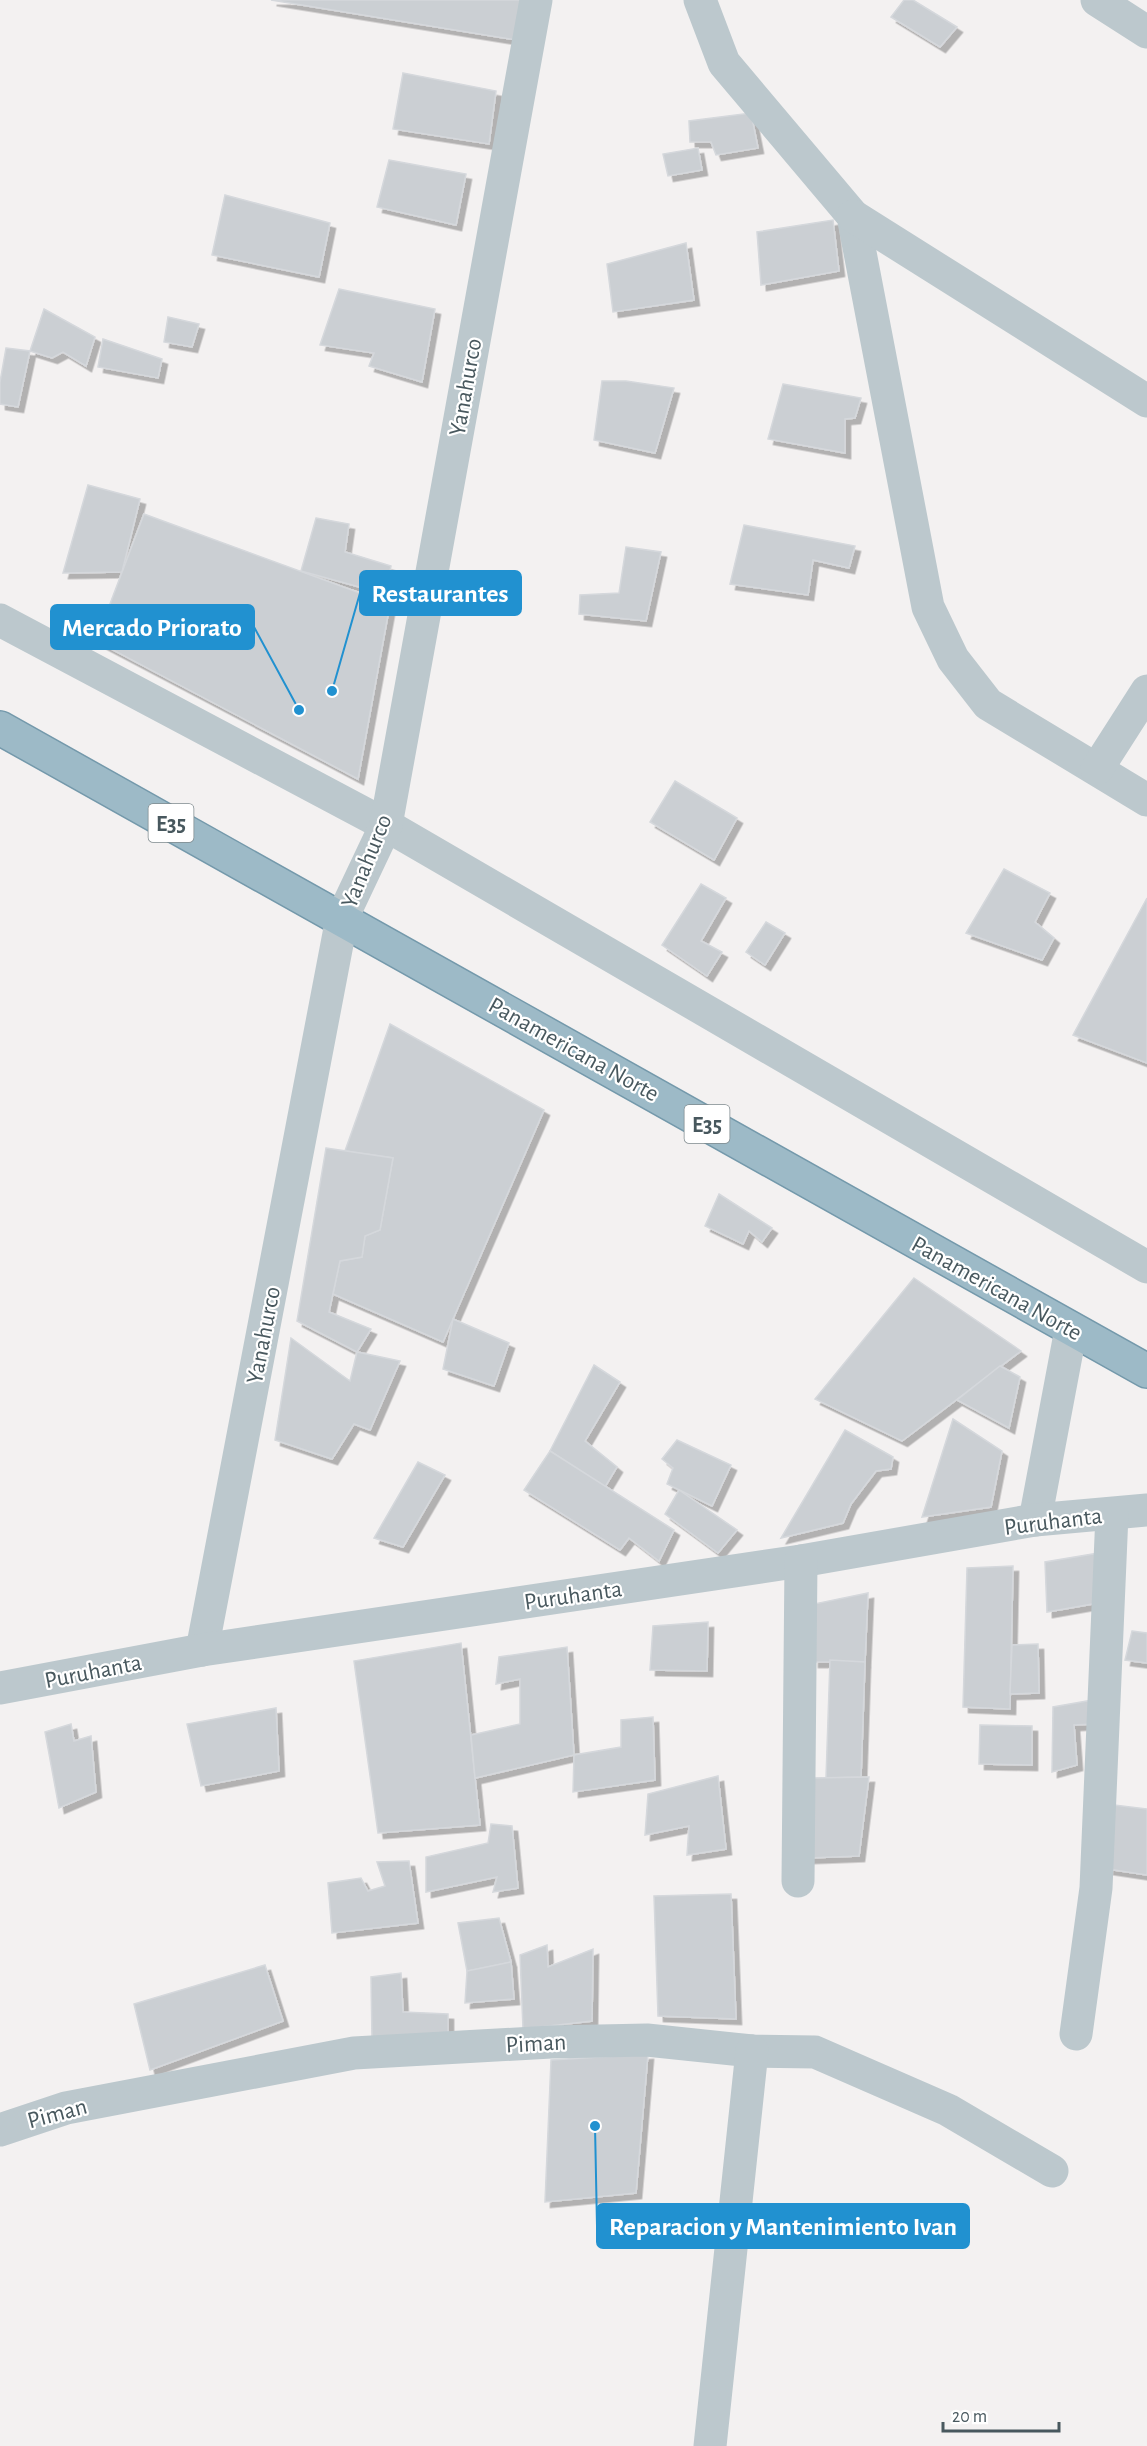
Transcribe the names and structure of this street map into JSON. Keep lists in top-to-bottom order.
{
  "streets": {
    "highway": ["E35", "Panamericana Norte"],
    "street": ["Yanahurco", "Puruhanta", "Piman"]
  },
  "crossings": [
    ["Yanahurco", "Panamericana Norte"],
    ["Yanahurco", "Puruhanta"]
  ],
  "places": ["Restaurantes", "Mercado Priorato", "Reparacion y Mantenimiento Ivan"],
  "scale_bar": "20 m"
}
